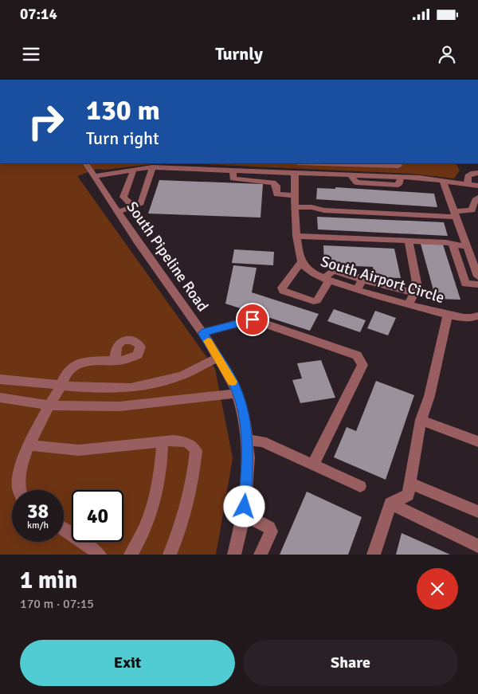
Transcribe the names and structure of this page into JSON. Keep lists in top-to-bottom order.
{
  "streets": {
    "street": ["South Pipeline Road", "South Airport Circle"]
  },
  "page": {
    "status": "07:14",
    "header": "Turnly",
    "turn": ["130 m", "Turn right"],
    "speed": "38 km/h",
    "limit": "40",
    "heading": ["1 min", "170 m · 07:15"],
    "buttons": ["Exit", "Share"]
  }
}
